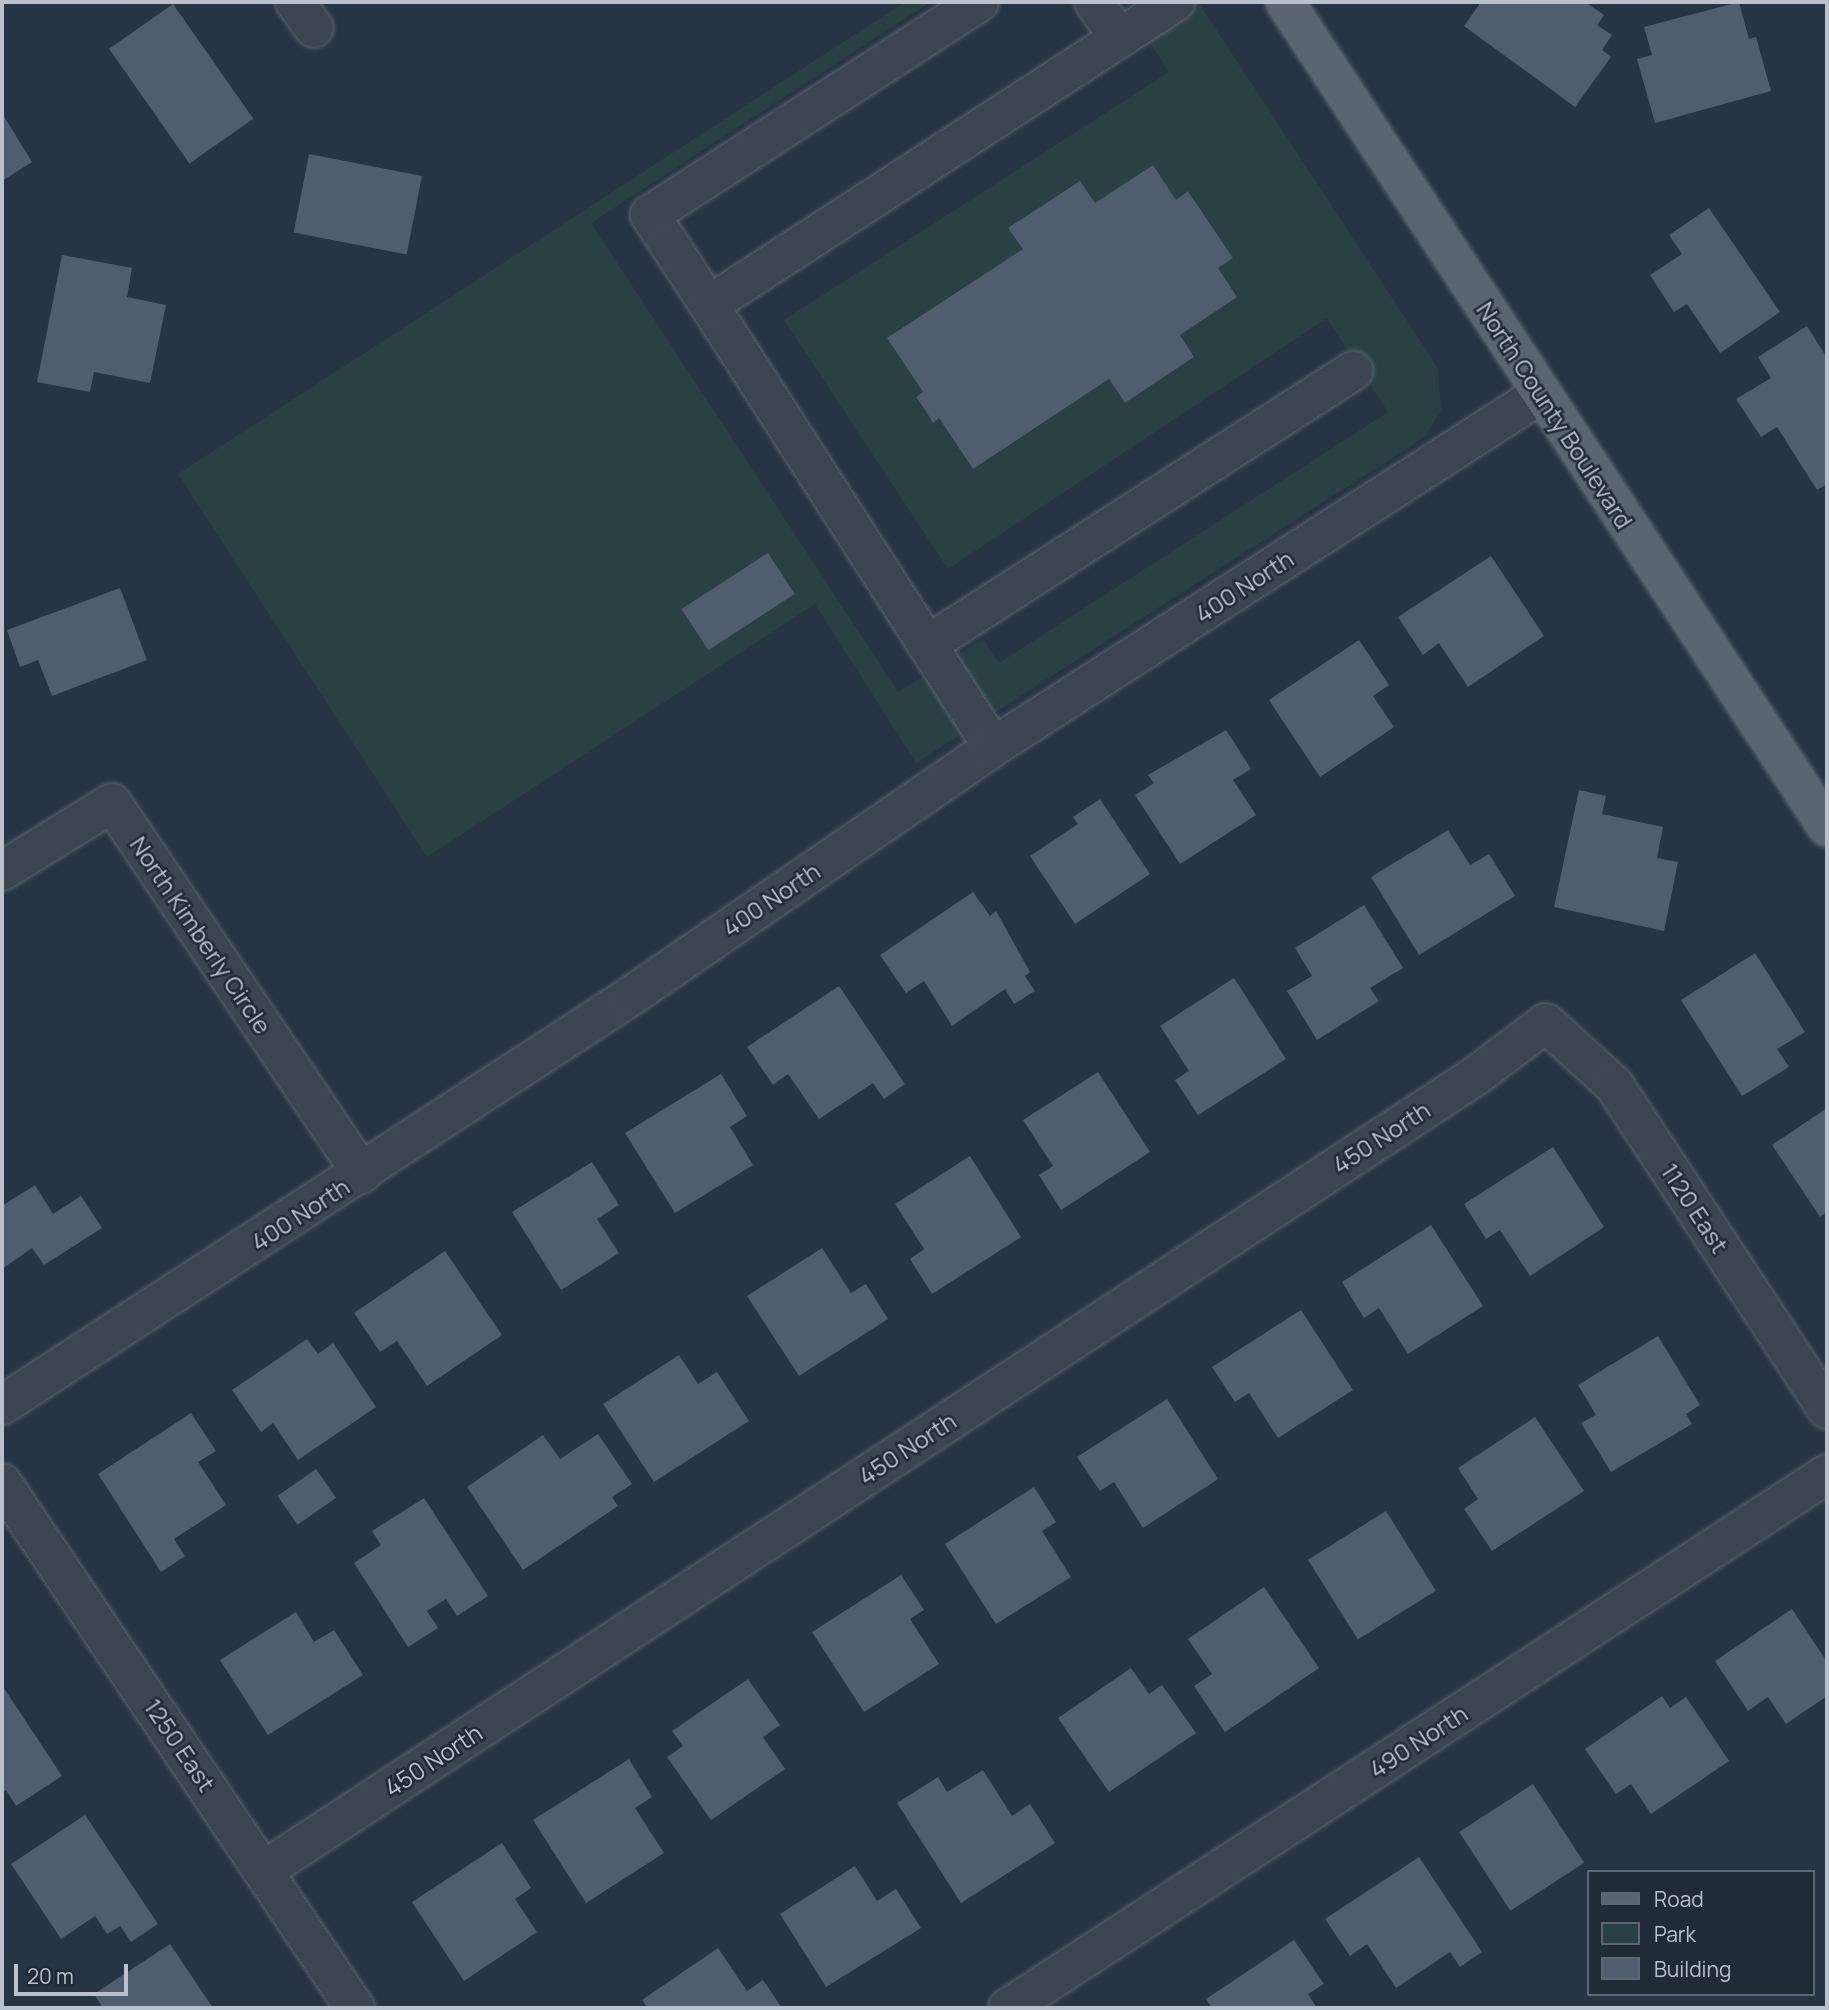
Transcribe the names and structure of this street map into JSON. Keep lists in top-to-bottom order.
{
  "streets": {
    "main road": ["North County Boulevard"],
    "street": [
      "400 North",
      "North Kimberly Circle",
      "450 North",
      "1120 East",
      "490 North",
      "1250 East"
    ]
  },
  "crossings": [
    ["North County Boulevard", "400 North"],
    ["400 North", "North Kimberly Circle"],
    ["450 North", "1120 East"],
    ["450 North", "1250 East"]
  ],
  "legend": ["Road", "Park", "Building"],
  "scale_bar": "20 m"
}
